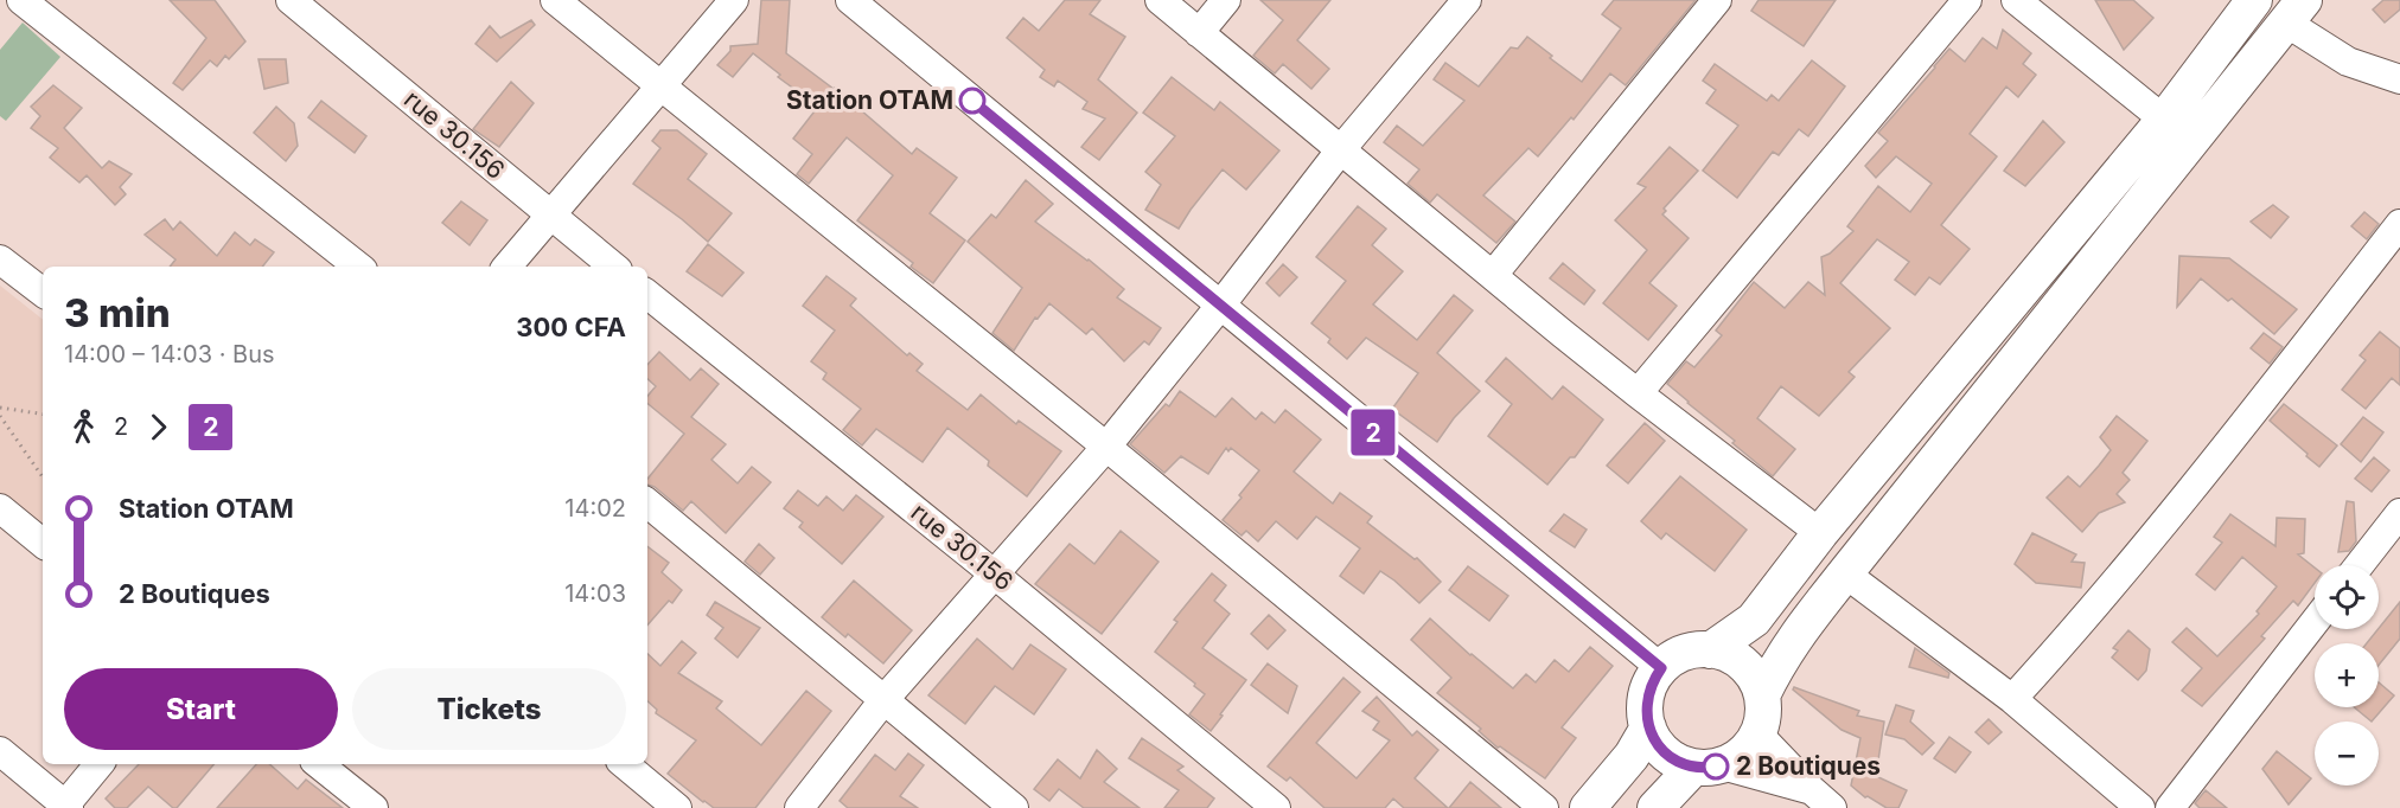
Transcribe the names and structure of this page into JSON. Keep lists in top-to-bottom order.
{
  "streets": {
    "street": ["rue 30.156"]
  },
  "places": ["Station OTAM", "2 Boutiques"],
  "lines": ["bus line 2"],
  "page": {
    "on_map": "2",
    "heading": ["3 min", "14:00 – 14:03 · Bus", "300 CFA"],
    "legs": ["2", "2"],
    "list": [
      {
        "name": "Station OTAM",
        "value": "14:02"
      },
      {
        "name": "2 Boutiques",
        "value": "14:03"
      }
    ],
    "map_buttons": ["+", "−"],
    "buttons": ["Start", "Tickets"]
  }
}
